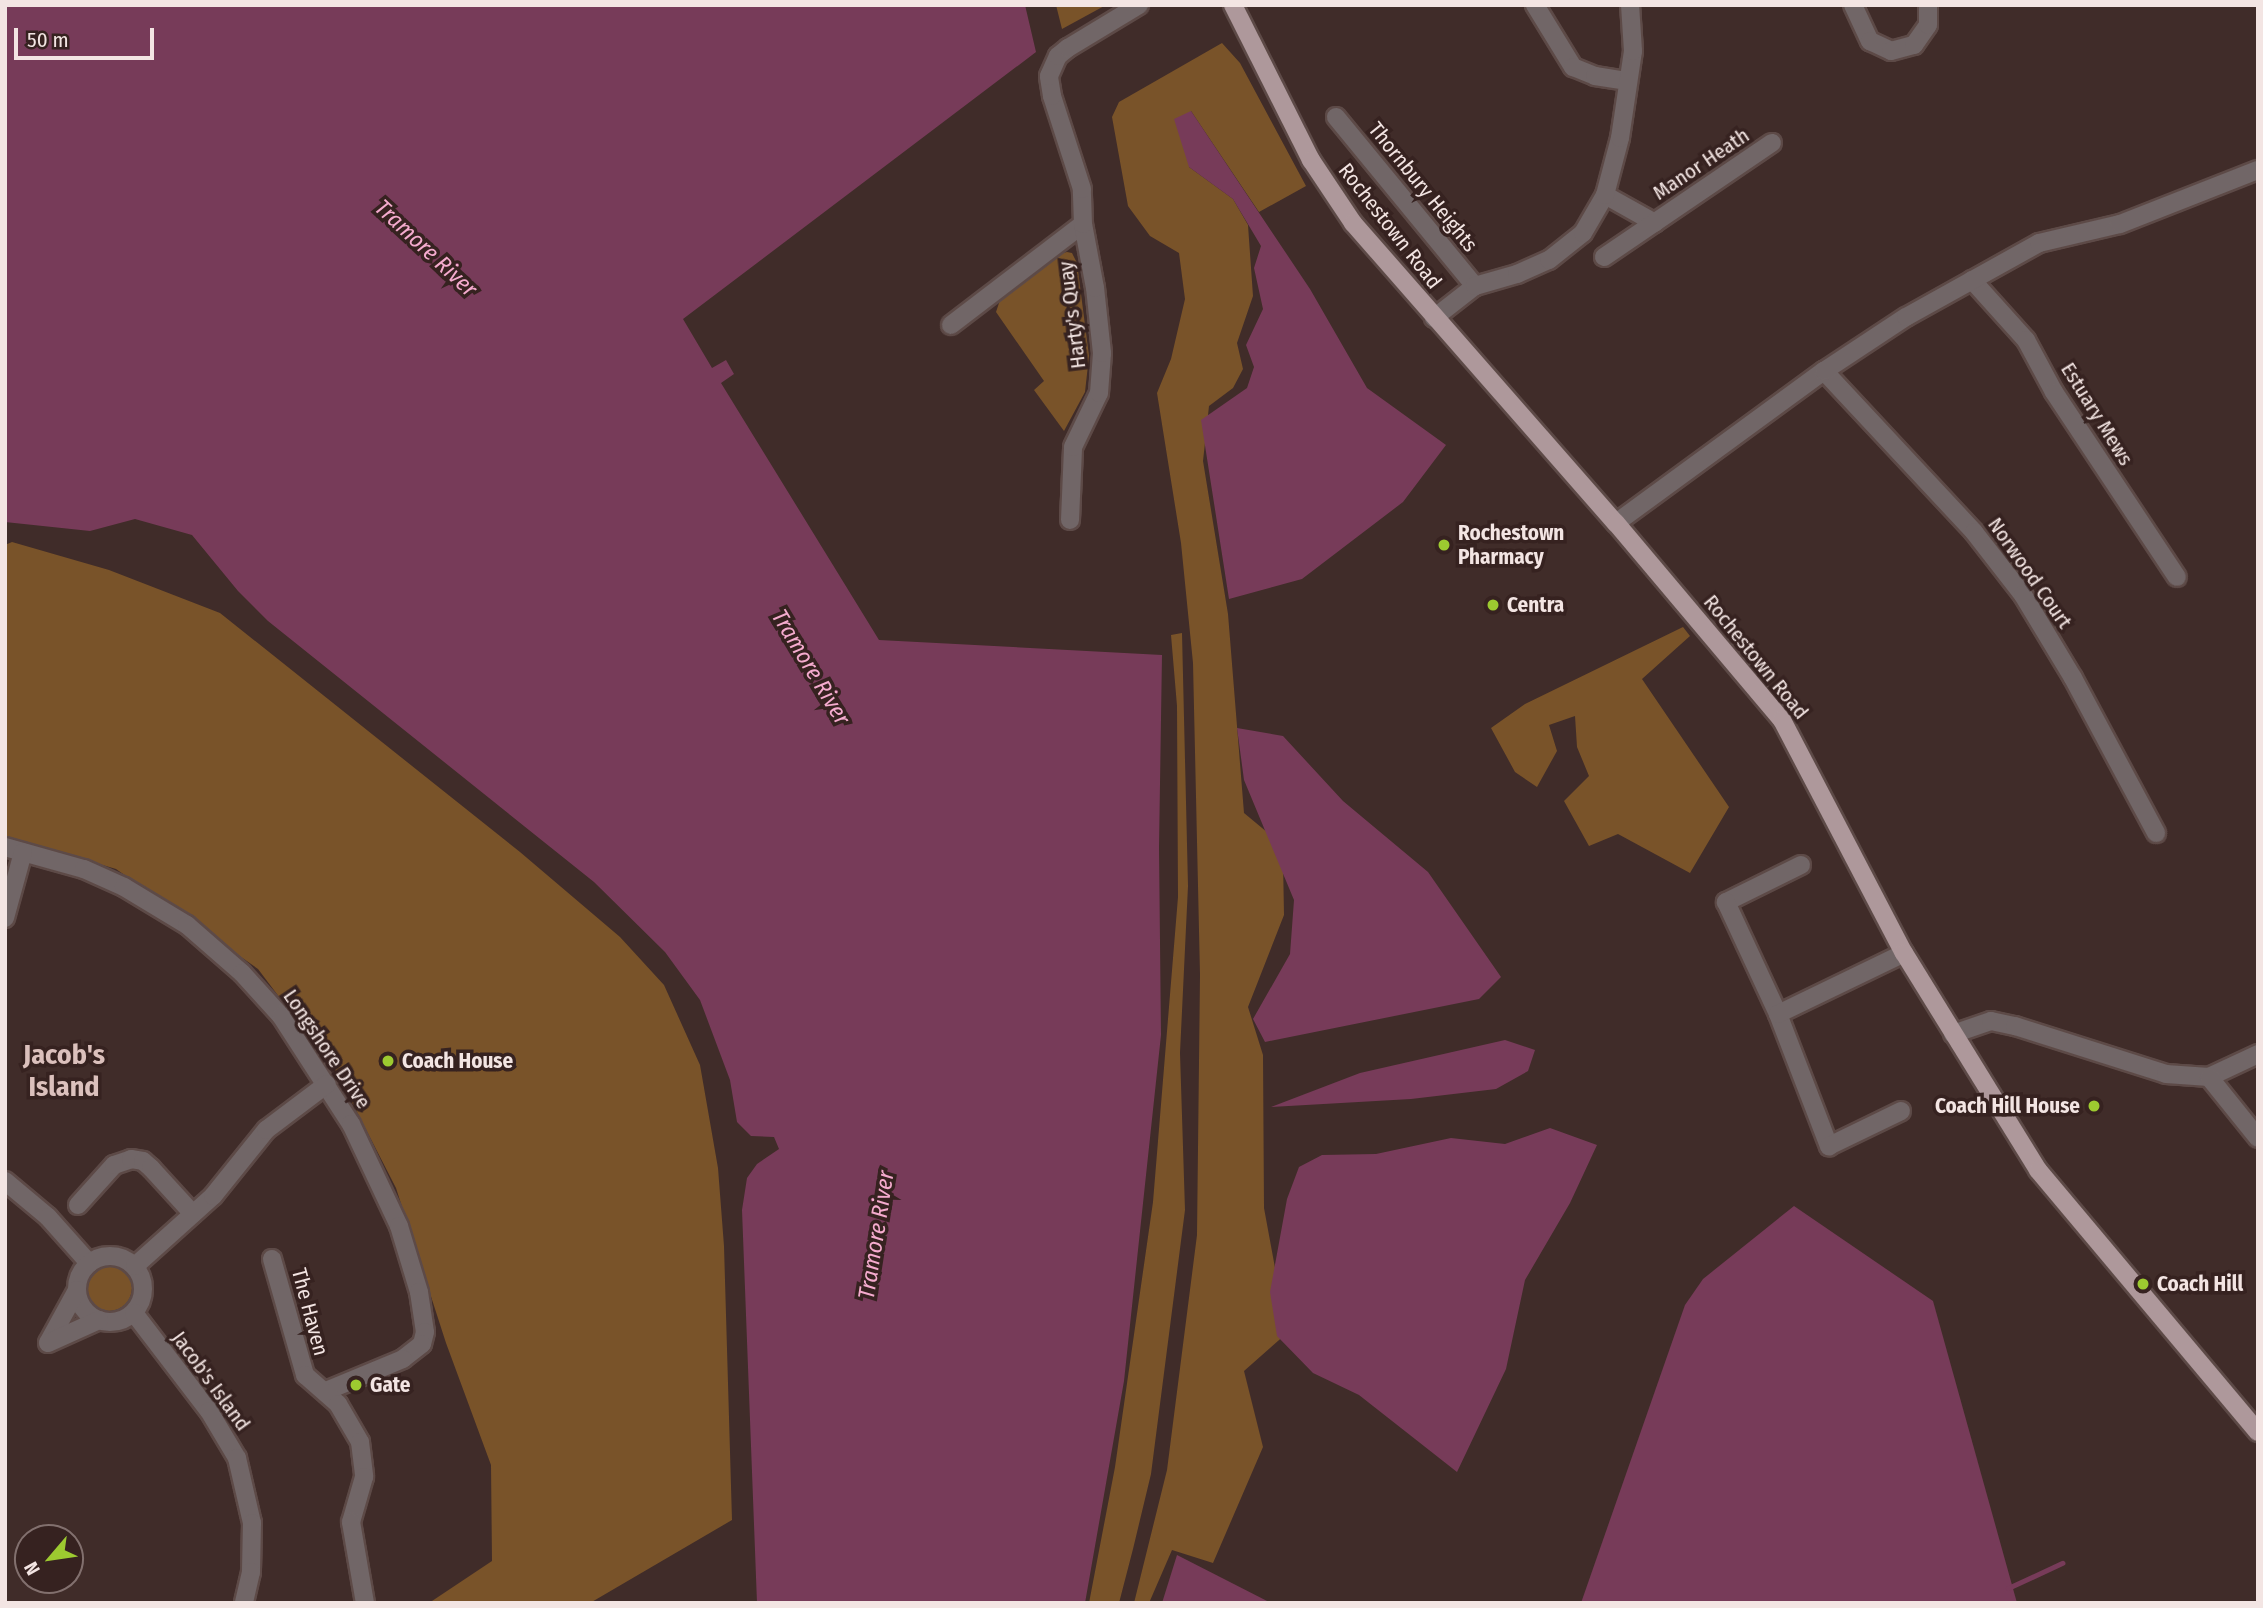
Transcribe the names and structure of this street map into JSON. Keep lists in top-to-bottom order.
{
  "streets": {
    "main road": ["Rochestown Road"],
    "street": [
      "Manor Heath",
      "Thornbury Heights",
      "Harty's Quay",
      "Estuary Mews",
      "Norwood Court",
      "Longshore Drive",
      "The Haven",
      "Jacob's Island"
    ]
  },
  "crossings": [
    ["Manor Heath", "Thornbury Heights"],
    ["Thornbury Heights", "Rochestown Road"],
    ["Longshore Drive", "The Haven"]
  ],
  "districts": ["Jacob's Island"],
  "water": ["Tramore River"],
  "places": [
    "Rochestown Pharmacy",
    "Centra",
    "Coach House",
    "Coach Hill House",
    "Coach Hill",
    "Gate"
  ],
  "scale_bar": "50 m",
  "north": "bottom left"
}
